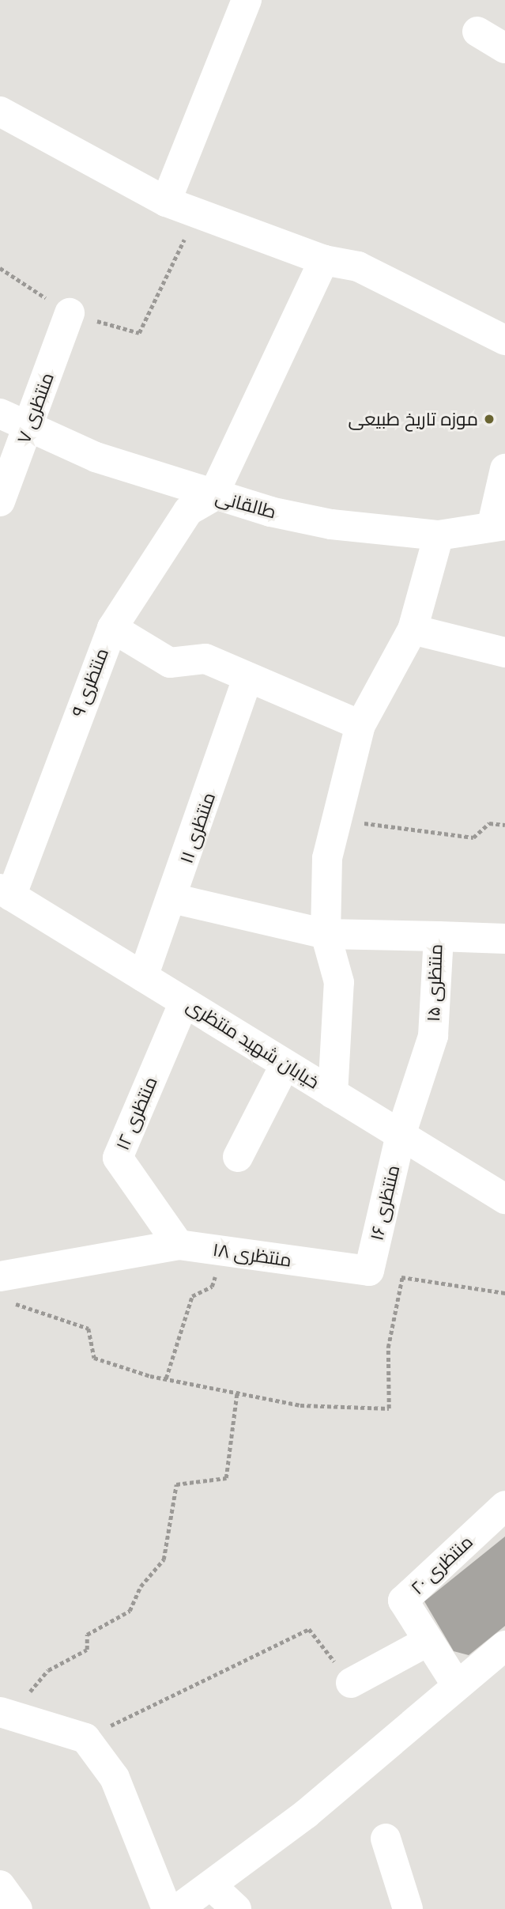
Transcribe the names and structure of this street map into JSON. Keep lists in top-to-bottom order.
{
  "streets": {
    "street": [
      "منتظری ۷",
      "طالقانی",
      "منتظری ۹",
      "منتظری ۱۱",
      "منتظری ۱۵",
      "خیابان شهید منتظری",
      "منتظری ۱۲",
      "منتظری ۱۶",
      "منتظری ۱۸",
      "منتظری ۲۰"
    ]
  },
  "crossings": [
    ["منتظری ۷", "طالقانی"],
    ["طالقانی", "منتظری ۹"],
    ["منتظری ۹", "خیابان شهید منتظری"],
    ["منتظری ۱۱", "منتظری ۱۵"],
    ["منتظری ۱۱", "خیابان شهید منتظری"],
    ["منتظری ۱۵", "خیابان شهید منتظری"],
    ["منتظری ۱۵", "منتظری ۱۶"],
    ["خیابان شهید منتظری", "منتظری ۱۲"],
    ["خیابان شهید منتظری", "منتظری ۱۶"],
    ["منتظری ۱۲", "منتظری ۱۸"],
    ["منتظری ۱۶", "منتظری ۱۸"]
  ],
  "places": ["موزه تاریخ طبیعی"]
}
